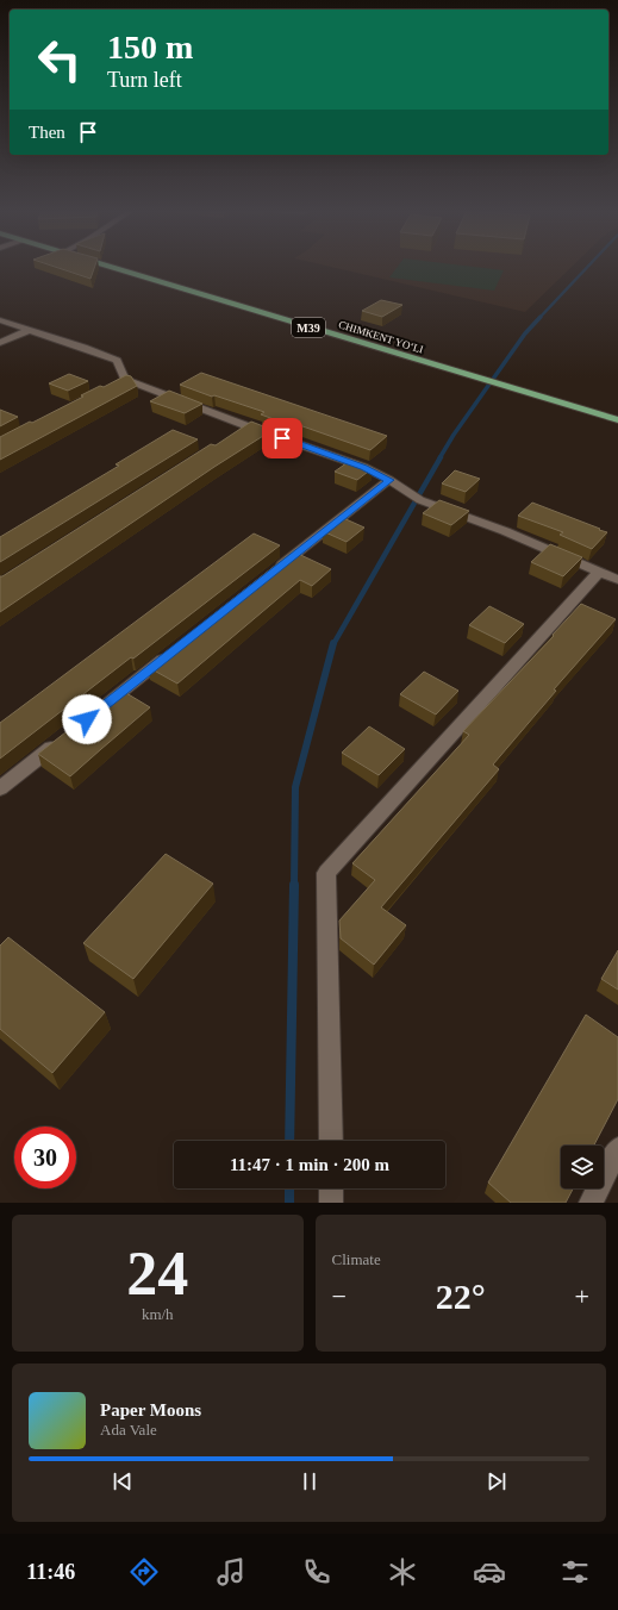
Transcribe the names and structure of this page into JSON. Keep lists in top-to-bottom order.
{
  "streets": {
    "highway": ["M39", "CHIMKENT YO‘LI"]
  },
  "page": {
    "turn": ["150 m", "Turn left"],
    "then": "Then",
    "limit": "30",
    "trip": "11:47 · 1 min · 200 m",
    "tile": [
      ["24", "km/h"],
      "Climate"
    ],
    "heat": ["−", "22°", "+"],
    "song": ["Paper Moons", "Ada Vale"],
    "tabs": "11:46"
  }
}
